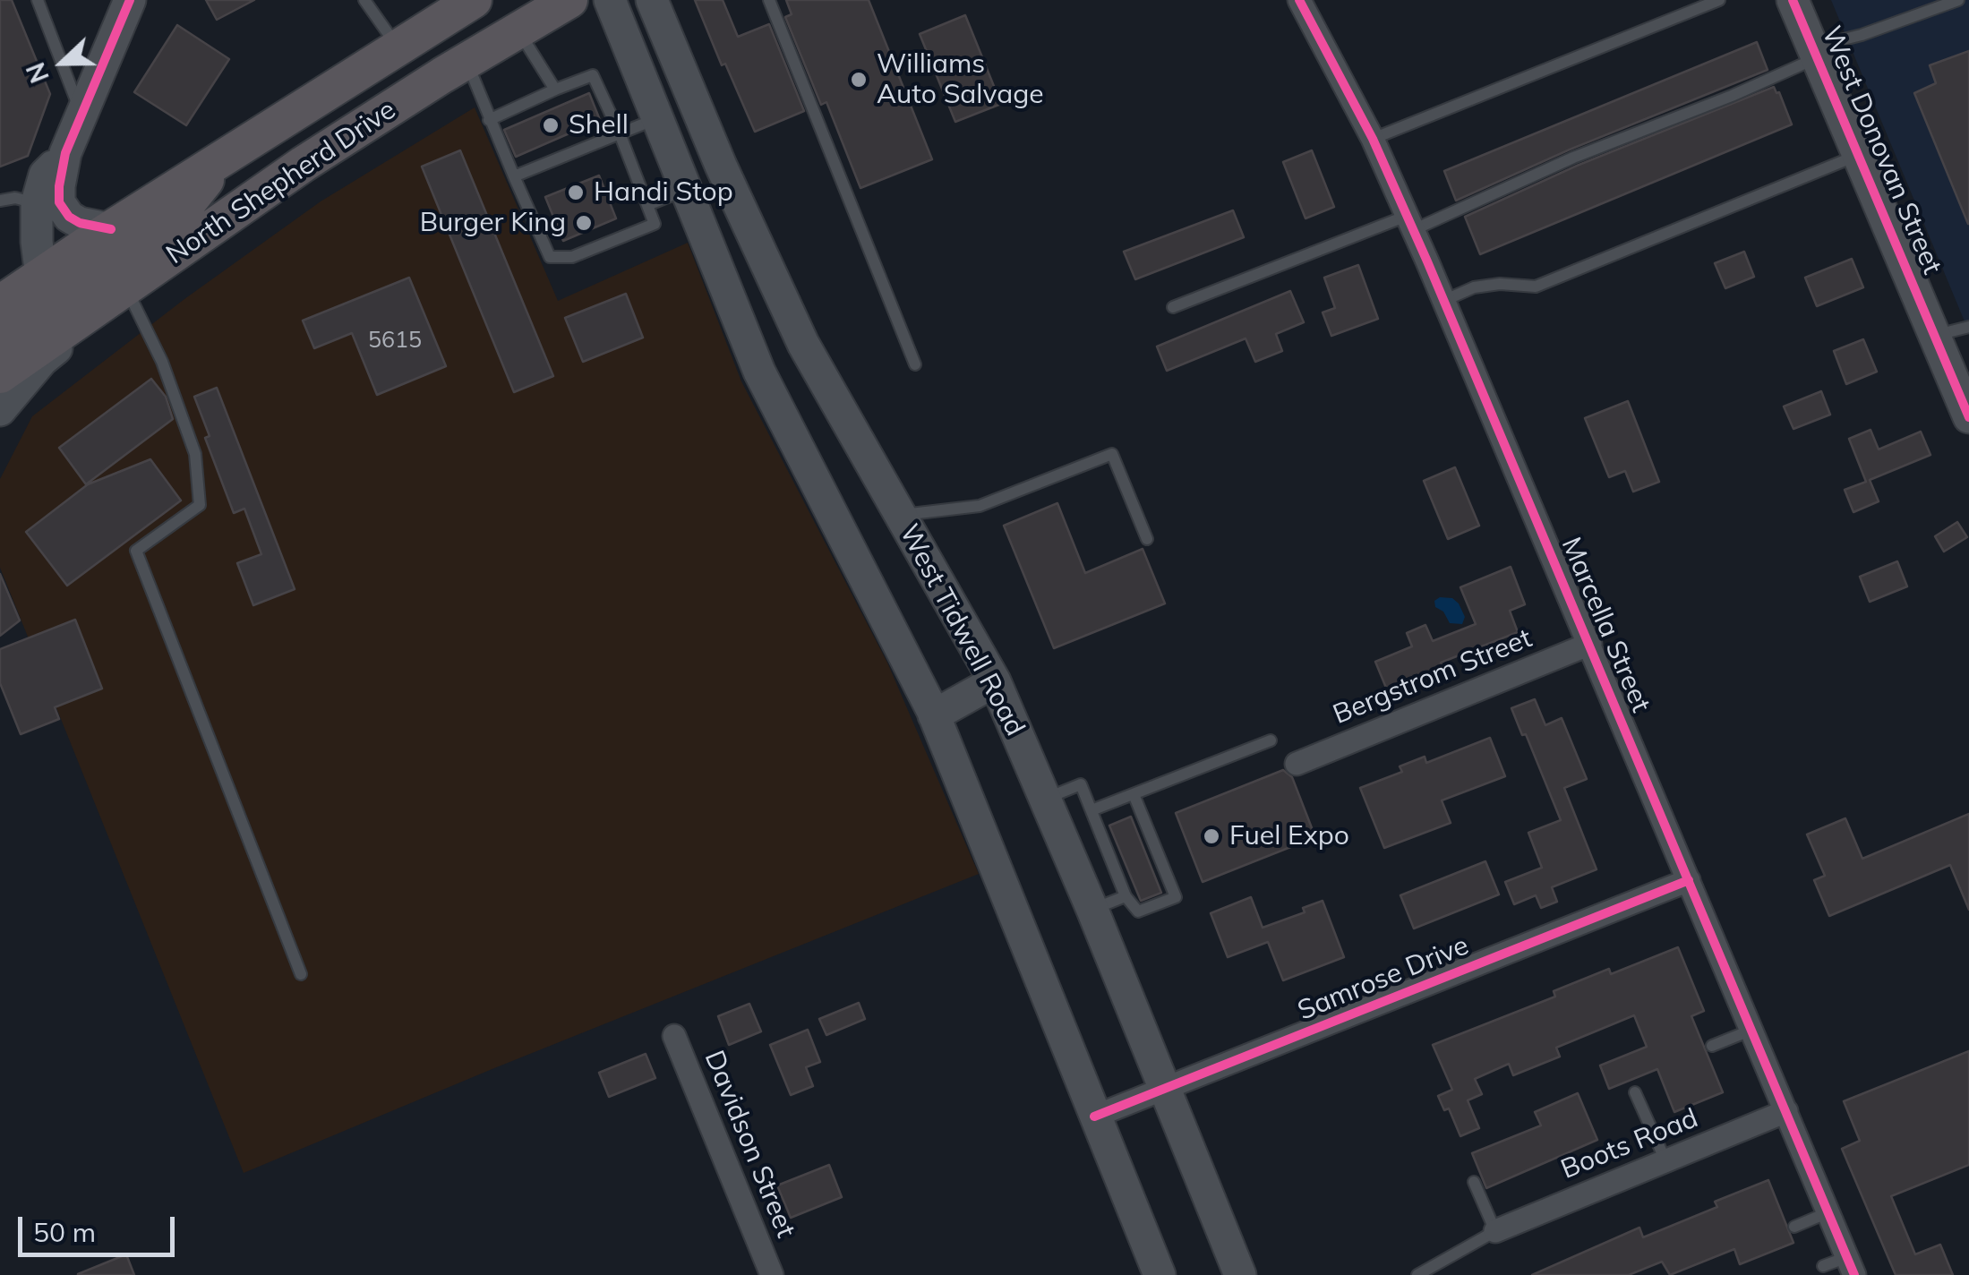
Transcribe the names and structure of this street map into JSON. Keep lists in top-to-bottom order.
{
  "streets": {
    "main road": ["West Donovan Street", "North Shepherd Drive", "West Tidwell Road"],
    "street": [
      "Marcella Street",
      "Bergstrom Street",
      "Samrose Drive",
      "Davidson Street",
      "Boots Road"
    ]
  },
  "crossings": [
    ["Marcella Street", "Bergstrom Street"],
    ["Marcella Street", "Samrose Drive"],
    ["Marcella Street", "Boots Road"],
    ["West Tidwell Road", "Samrose Drive"]
  ],
  "places": [
    "Williams Auto Salvage",
    "Shell",
    "Handi Stop",
    "Burger King",
    "Fuel Expo"
  ],
  "house_numbers": ["5615"],
  "scale_bar": "50 m",
  "north": "left"
}
